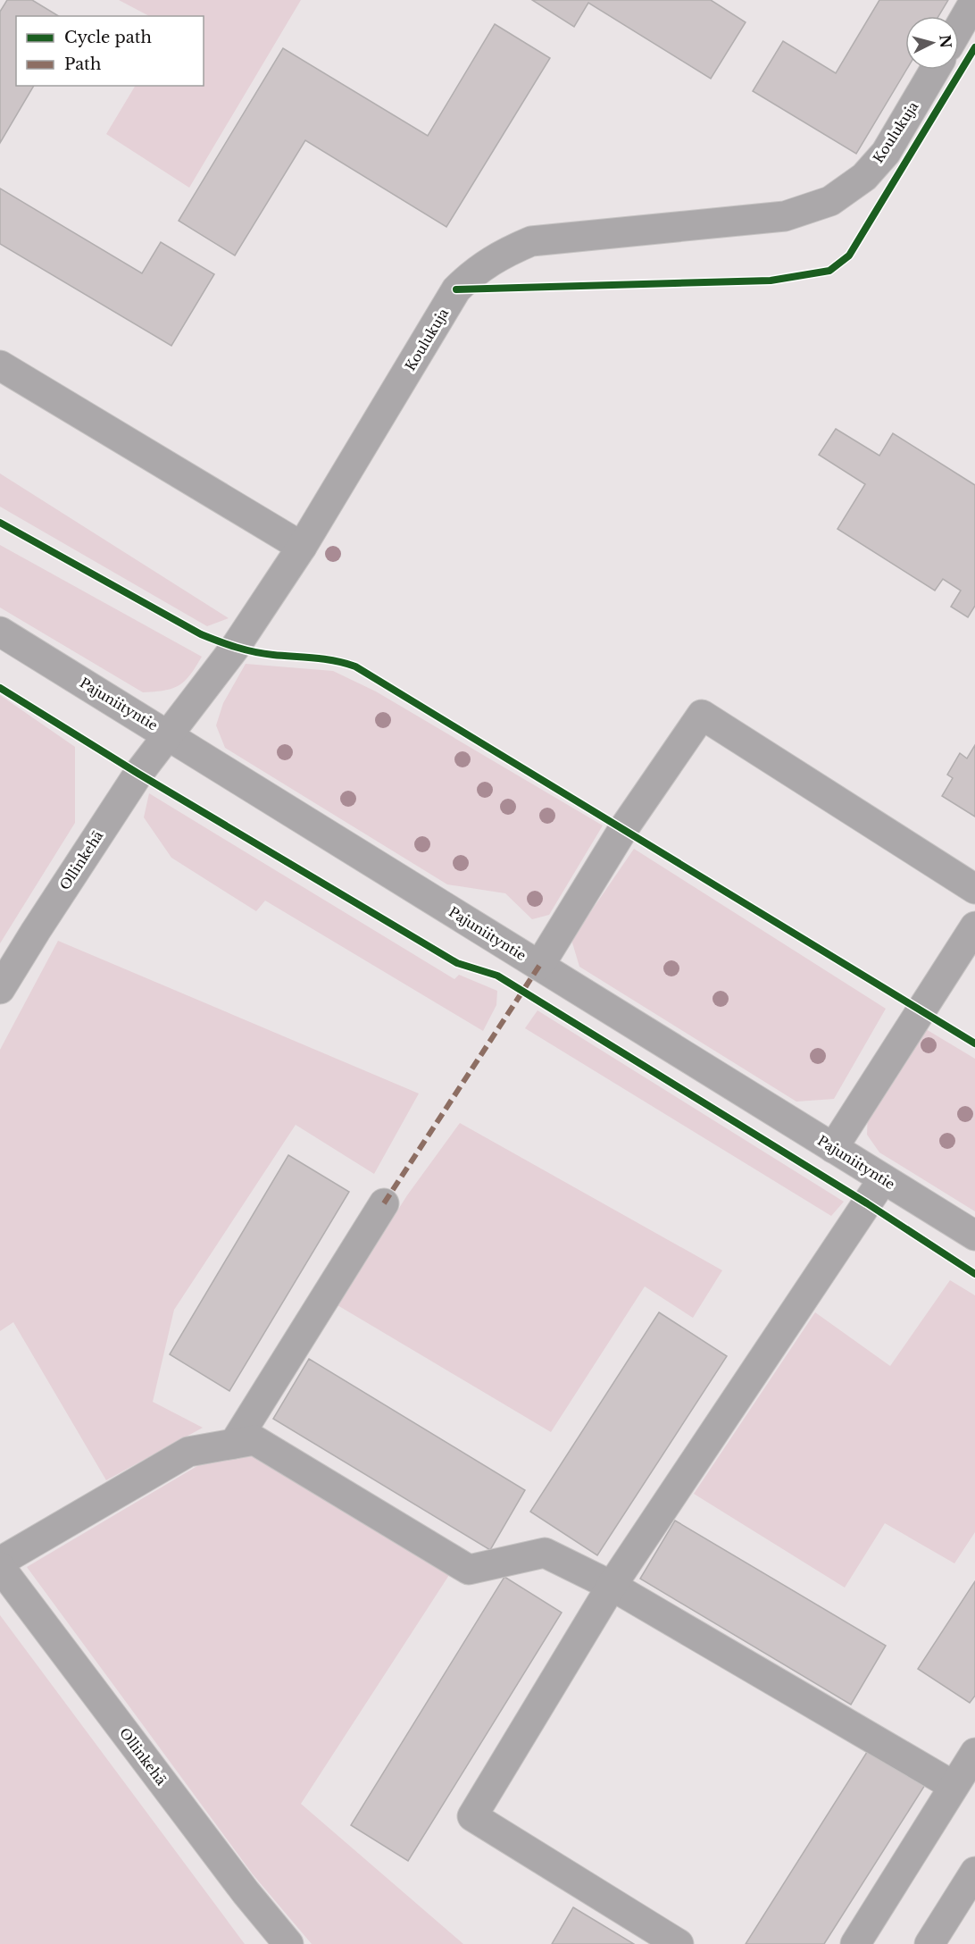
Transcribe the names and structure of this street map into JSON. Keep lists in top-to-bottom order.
{
  "streets": {
    "street": ["Koulukuja", "Pajuniityntie", "Ollinkehä"]
  },
  "crossings": [
    ["Koulukuja", "Pajuniityntie"],
    ["Koulukuja", "Ollinkehä"],
    ["Pajuniityntie", "Ollinkehä"]
  ],
  "legend": ["Cycle path", "Path"],
  "north": "right"
}
